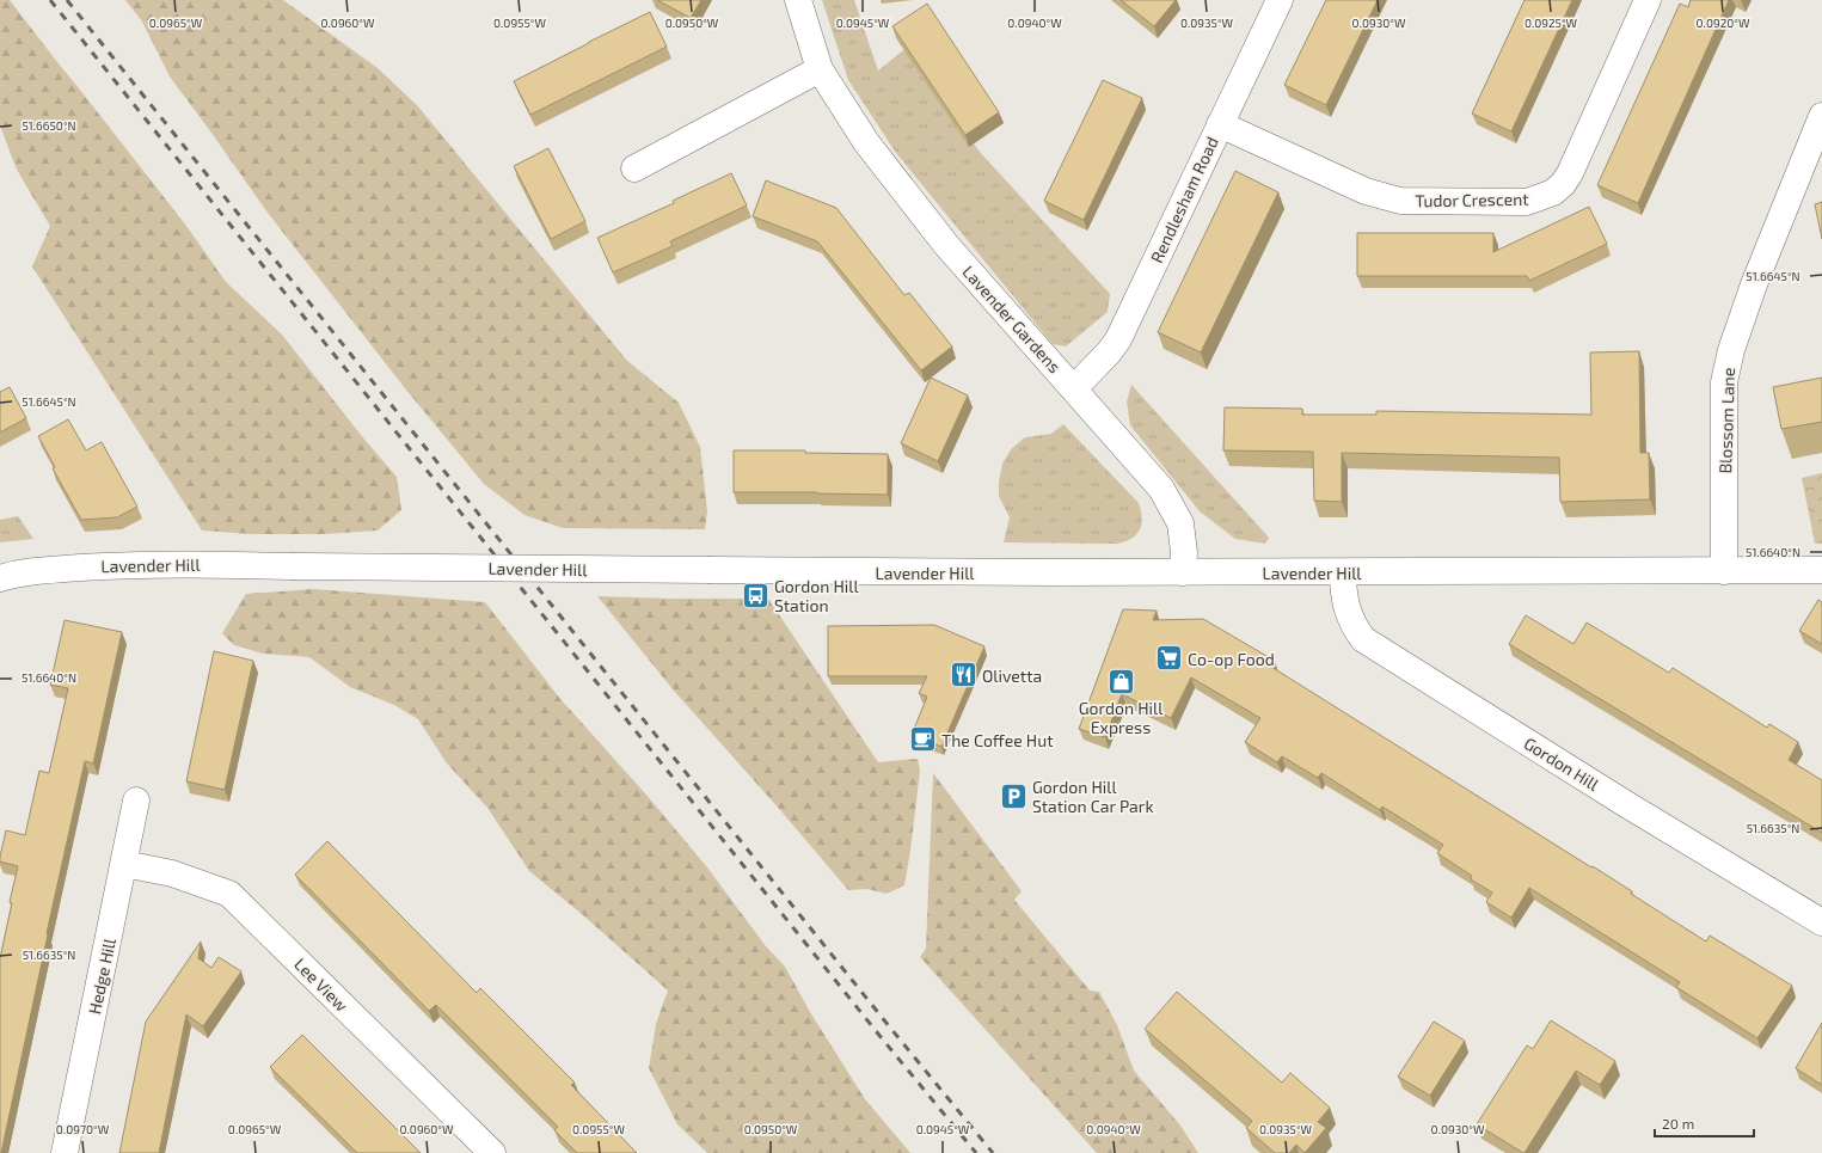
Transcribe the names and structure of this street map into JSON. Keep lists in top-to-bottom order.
{
  "streets": {
    "street": [
      "Rendlesham Road",
      "Tudor Crescent",
      "Lavender Gardens",
      "Blossom Lane",
      "Lavender Hill",
      "Gordon Hill",
      "Hedge Hill",
      "Lee View"
    ]
  },
  "crossings": [
    ["Rendlesham Road", "Tudor Crescent"],
    ["Rendlesham Road", "Lavender Gardens"],
    ["Lavender Gardens", "Lavender Hill"],
    ["Blossom Lane", "Lavender Hill"],
    ["Lavender Hill", "Gordon Hill"],
    ["Hedge Hill", "Lee View"]
  ],
  "places": {
    "bus stop": ["Gordon Hill Station"],
    "supermarket": ["Co-op Food"],
    "restaurant": ["Olivetta"],
    "shop": ["Gordon Hill Express"],
    "cafe": ["The Coffee Hut"],
    "parking": ["Gordon Hill Station Car Park"]
  },
  "scale_bar": "20 m",
  "coordinates": [
    "0.0965°W",
    "0.0960°W",
    "0.0955°W",
    "0.0950°W",
    "0.0945°W",
    "0.0940°W",
    "0.0935°W",
    "0.0930°W",
    "0.0925°W",
    "0.0920°W",
    "51.6650°N",
    "51.6645°N",
    "51.6640°N",
    "51.6635°N",
    "0.0970°W"
  ]
}
